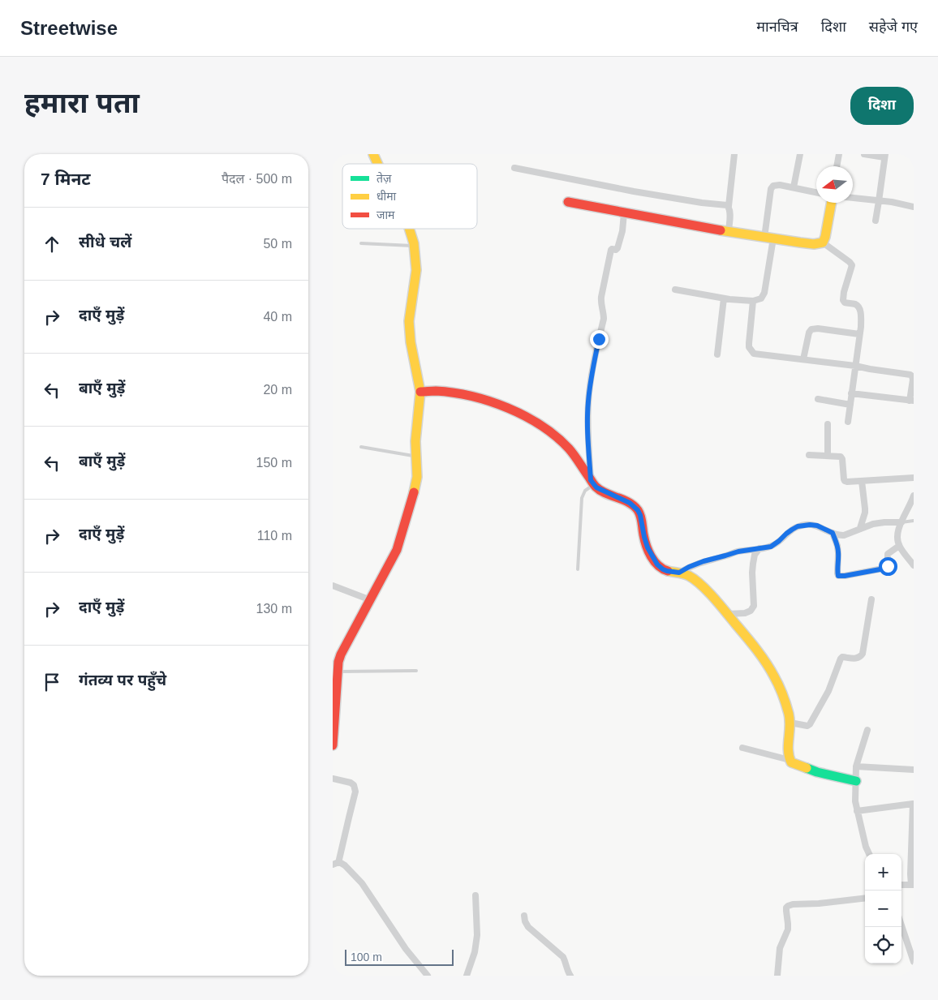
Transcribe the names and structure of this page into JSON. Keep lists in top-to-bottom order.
{
  "legend": ["तेज़", "धीमा", "जाम"],
  "scale_bar": "100 m",
  "north": "left",
  "page": {
    "header": "Streetwise",
    "nav": ["मानचित्र", "दिशा", "सहेजे गए"],
    "title": "हमारा पता",
    "buttons": "दिशा",
    "heading": ["7 मिनट", "पैदल · 500 m"],
    "list": [
      ["सीधे चलें", "50 m"],
      ["दाएँ मुड़ें", "40 m"],
      ["बाएँ मुड़ें", "20 m"],
      ["बाएँ मुड़ें", "150 m"],
      ["दाएँ मुड़ें", "110 m"],
      ["दाएँ मुड़ें", "130 m"],
      "गंतव्य पर पहुँचे"
    ],
    "map_buttons": ["+", "−"],
    "scale": "100 m"
  }
}
